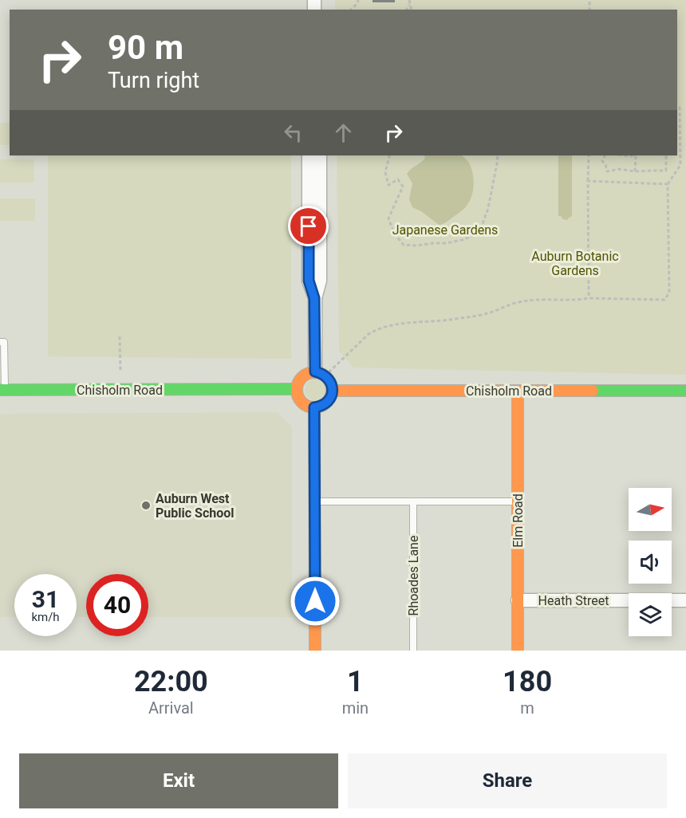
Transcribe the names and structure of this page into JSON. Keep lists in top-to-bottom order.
{
  "streets": {
    "main road": ["Chisholm Road", "Elm Road"],
    "street": ["Heath Street"],
    "lane": ["Rhoades Lane"]
  },
  "crossings": [
    ["Chisholm Road", "Elm Road"],
    ["Elm Road", "Heath Street"]
  ],
  "parks": ["Japanese Gardens", "Auburn Botanic Gardens"],
  "places": ["Auburn West Public School"],
  "north": "right",
  "page": {
    "turn": ["90 m", "Turn right"],
    "speed": "31 km/h",
    "limit": "40",
    "eta": [
      "22:00",
      "Arrival",
      "1",
      "min",
      "180",
      "m"
    ],
    "buttons": ["Exit", "Share"]
  }
}
